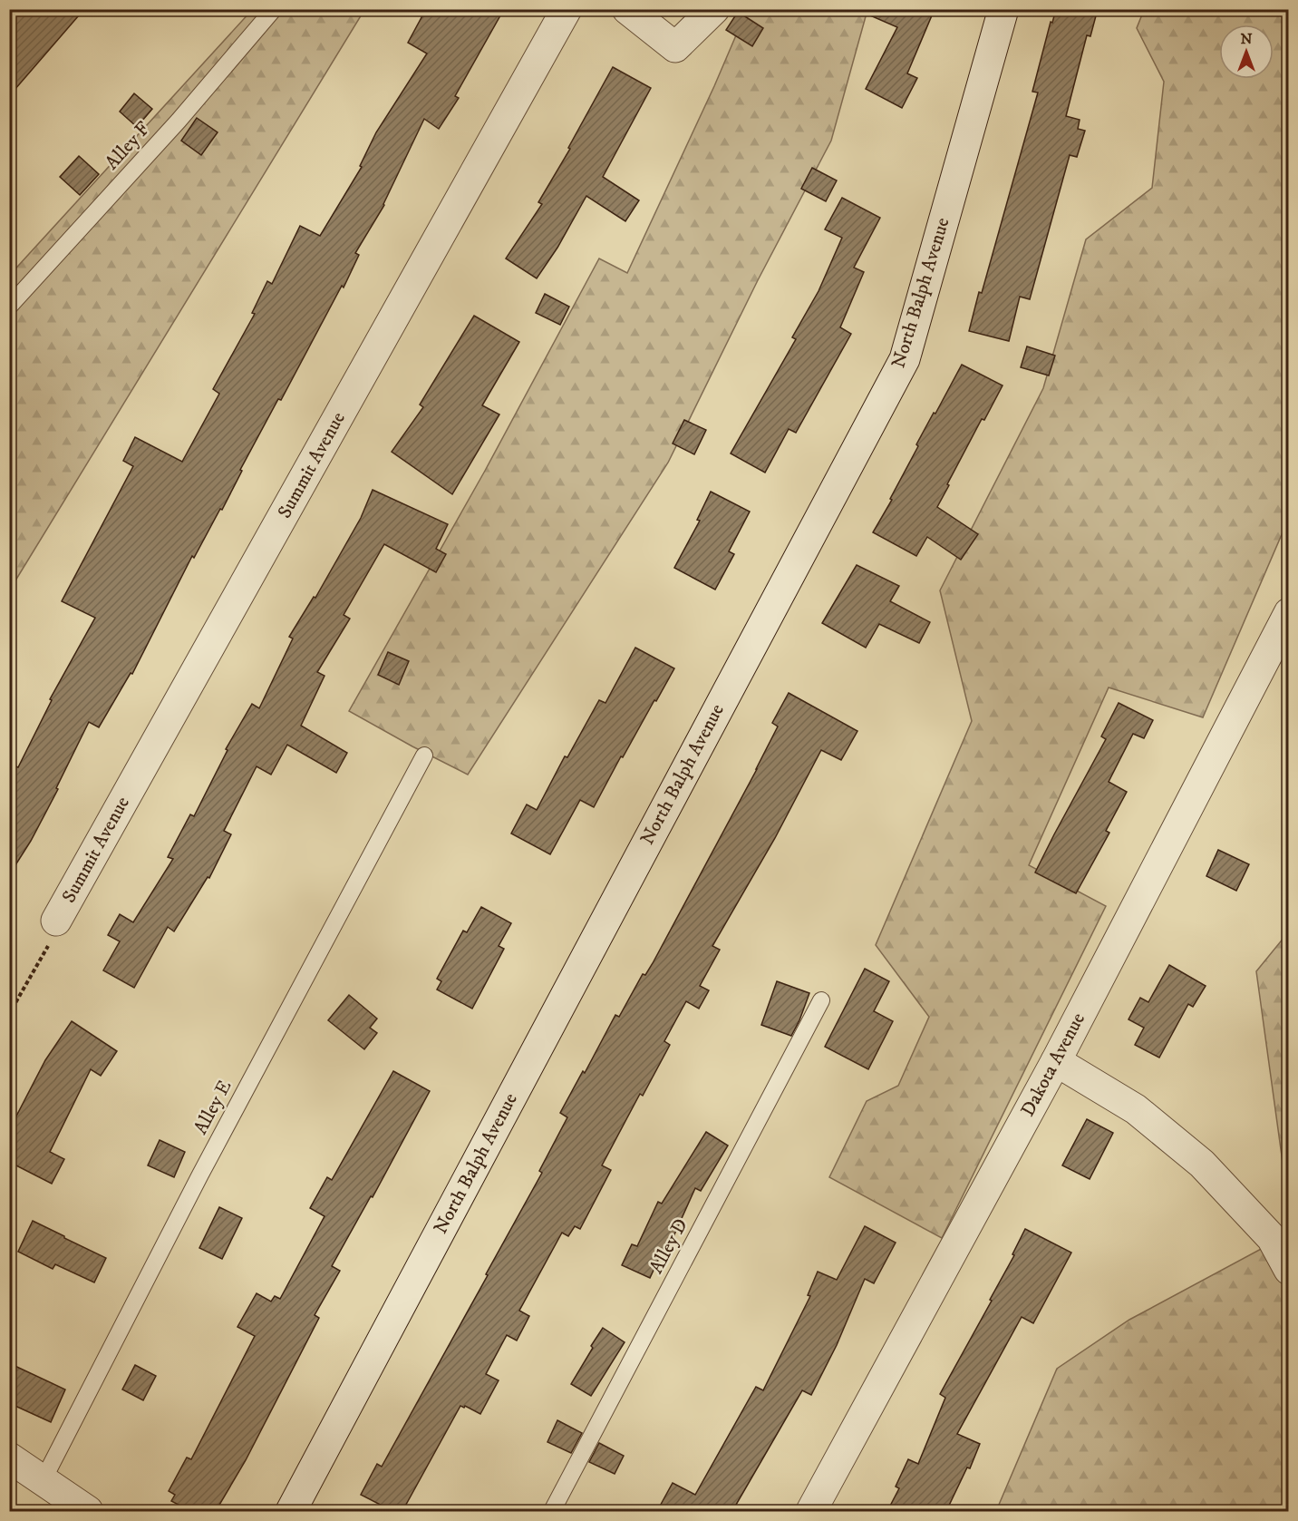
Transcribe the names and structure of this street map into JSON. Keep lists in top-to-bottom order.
{
  "streets": {
    "street": ["North Balph Avenue", "Summit Avenue", "Dakota Avenue"],
    "lane": ["Alley F", "Alley E", "Alley D"]
  },
  "north": "top"
}
